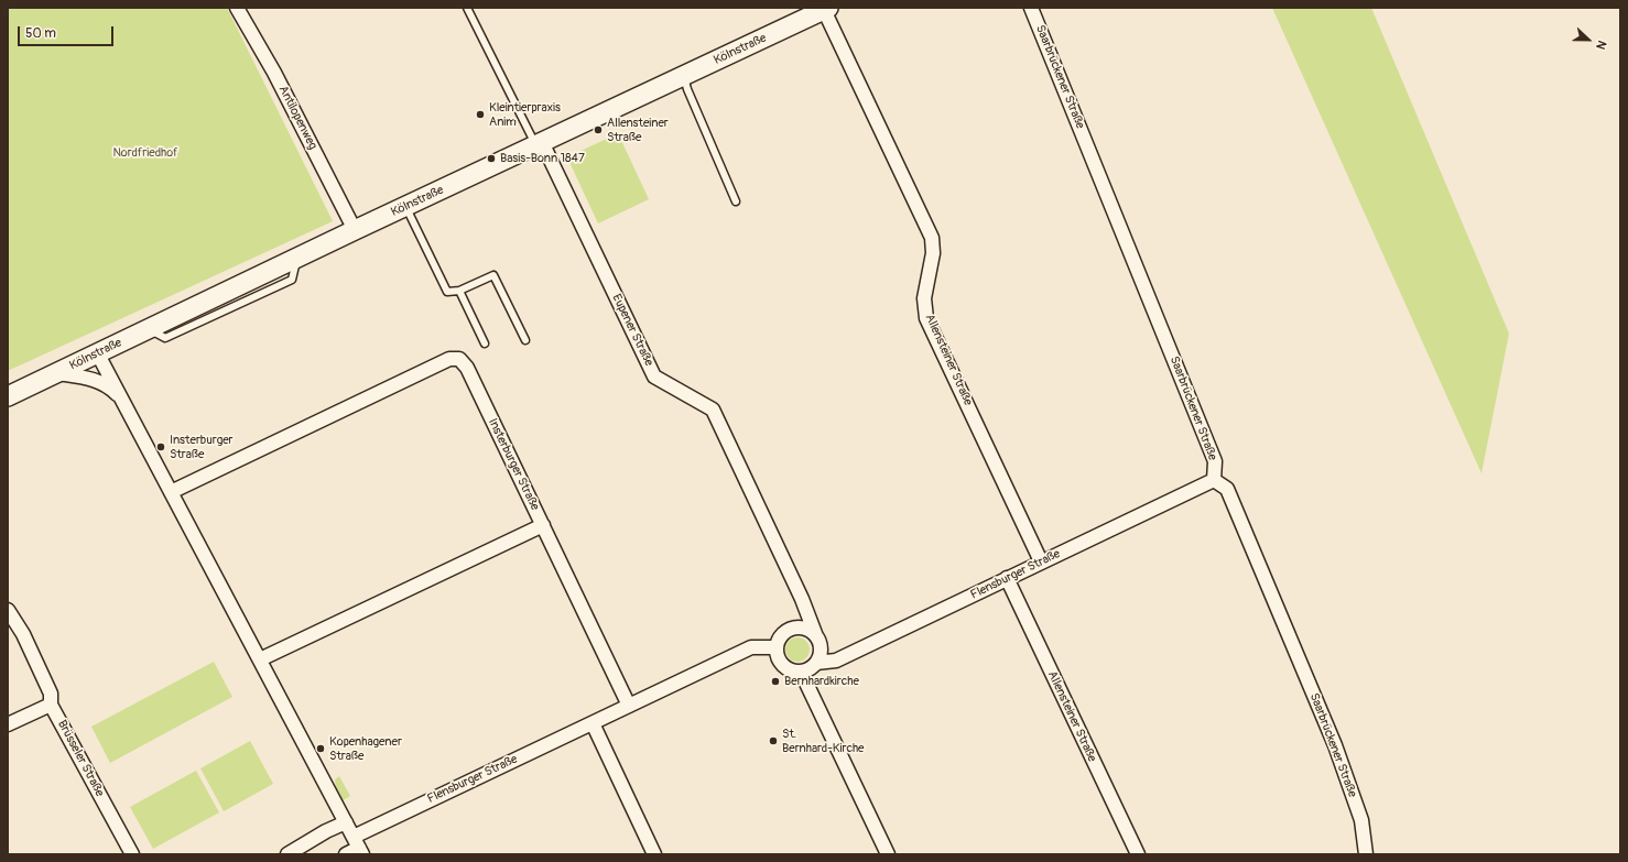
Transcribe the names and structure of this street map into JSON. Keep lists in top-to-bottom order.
{
  "streets": {
    "main road": ["Kölnstraße"],
    "street": [
      "Saarbrückener Straße",
      "Antilopenweg",
      "Eupener Straße",
      "Allensteiner Straße",
      "Insterburger Straße",
      "Flensburger Straße",
      "Brüsseler Straße"
    ]
  },
  "crossings": [
    ["Kölnstraße", "Antilopenweg"],
    ["Kölnstraße", "Eupener Straße"],
    ["Kölnstraße", "Allensteiner Straße"],
    ["Saarbrückener Straße", "Flensburger Straße"],
    ["Eupener Straße", "Flensburger Straße"],
    ["Allensteiner Straße", "Flensburger Straße"],
    ["Insterburger Straße", "Flensburger Straße"]
  ],
  "parks": ["Nordfriedhof"],
  "places": [
    "Kleintierpraxis Anim",
    "Allensteiner Straße",
    "Basis-Bonn 1847",
    "Insterburger Straße",
    "Bernhardkirche",
    "St. Bernhard-Kirche",
    "Kopenhagener Straße"
  ],
  "scale_bar": "50 m",
  "north": "right"
}
